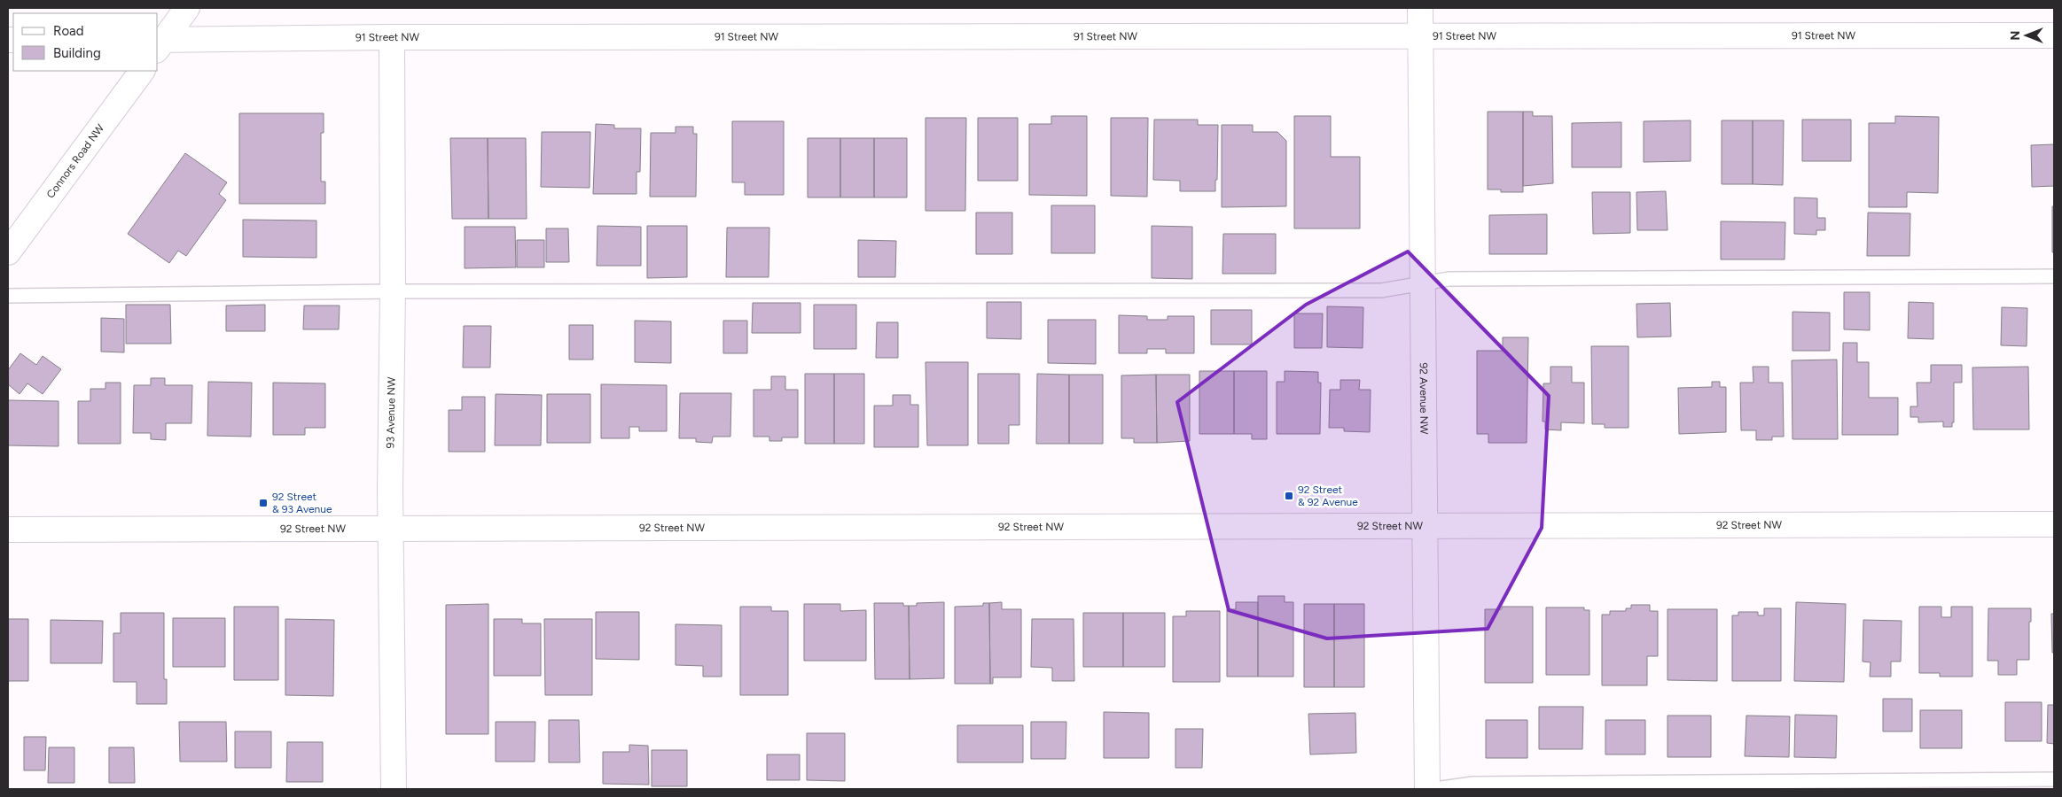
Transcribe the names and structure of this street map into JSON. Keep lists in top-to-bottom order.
{
  "streets": {
    "street": [
      "91 Street NW",
      "Connors Road NW",
      "92 Avenue NW",
      "93 Avenue NW",
      "92 Street NW"
    ]
  },
  "crossings": [
    ["91 Street NW", "92 Avenue NW"],
    ["91 Street NW", "93 Avenue NW"],
    ["92 Avenue NW", "92 Street NW"],
    ["93 Avenue NW", "92 Street NW"]
  ],
  "places": {
    "transit": ["92 Street & 92 Avenue", "92 Street & 93 Avenue"]
  },
  "legend": ["Road", "Building"],
  "north": "left"
}
